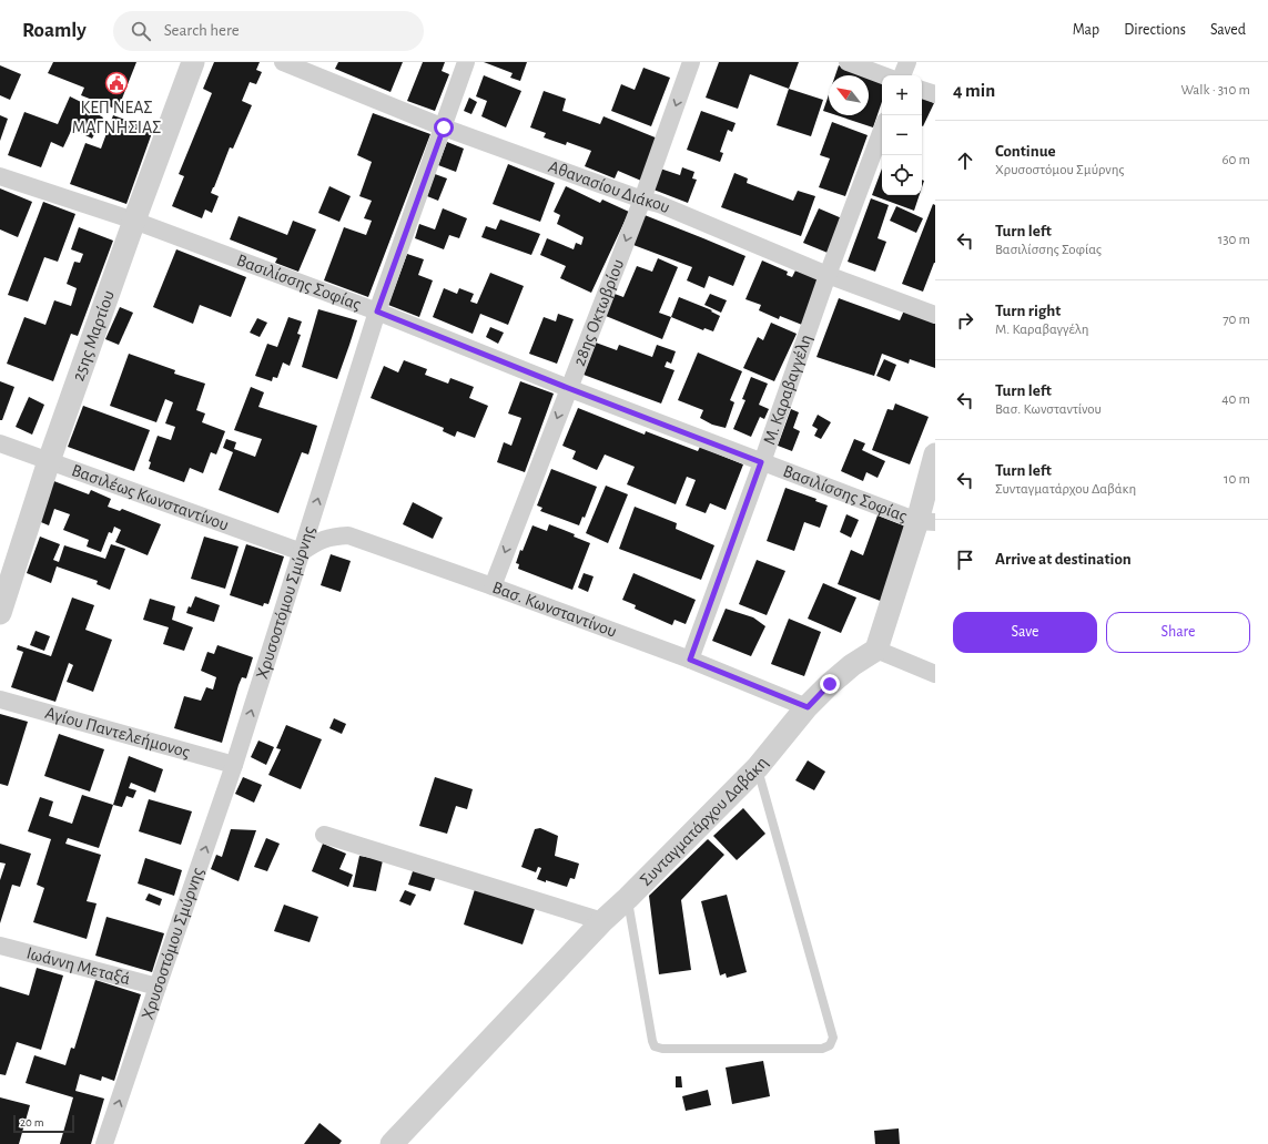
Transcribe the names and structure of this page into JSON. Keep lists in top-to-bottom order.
{
  "streets": {
    "street": [
      "Αθανασίου Διάκου",
      "Βασιλίσσης Σοφίας",
      "28ης Οκτωβρίου",
      "25ης Μαρτίου",
      "Μ. Καραβαγγέλη",
      "Βασιλέως Κωνσταντίνου",
      "Χρυσοστόμου Σμύρνης",
      "Βασ. Κωνσταντίνου",
      "Αγίου Παντελεήμονος",
      "Συνταγματάρχου Δαβάκη",
      "Ιωάννη Μεταξά"
    ]
  },
  "crossings": [
    ["Αθανασίου Διάκου", "28ης Οκτωβρίου"],
    ["Αθανασίου Διάκου", "Μ. Καραβαγγέλη"],
    ["Αθανασίου Διάκου", "Χρυσοστόμου Σμύρνης"],
    ["Βασιλίσσης Σοφίας", "28ης Οκτωβρίου"],
    ["Βασιλίσσης Σοφίας", "25ης Μαρτίου"],
    ["Βασιλίσσης Σοφίας", "Μ. Καραβαγγέλη"],
    ["Βασιλίσσης Σοφίας", "Χρυσοστόμου Σμύρνης"],
    ["28ης Οκτωβρίου", "Βασ. Κωνσταντίνου"],
    ["25ης Μαρτίου", "Βασιλέως Κωνσταντίνου"],
    ["Μ. Καραβαγγέλη", "Βασ. Κωνσταντίνου"],
    ["Βασιλέως Κωνσταντίνου", "Χρυσοστόμου Σμύρνης"],
    ["Βασιλέως Κωνσταντίνου", "Βασ. Κωνσταντίνου"],
    ["Χρυσοστόμου Σμύρνης", "Βασ. Κωνσταντίνου"],
    ["Χρυσοστόμου Σμύρνης", "Αγίου Παντελεήμονος"],
    ["Χρυσοστόμου Σμύρνης", "Ιωάννη Μεταξά"],
    ["Βασ. Κωνσταντίνου", "Συνταγματάρχου Δαβάκη"]
  ],
  "one_way": ["28ης Οκτωβρίου", "Χρυσοστόμου Σμύρνης"],
  "places": {
    "public building": ["ΚΕΠ ΝΕΑΣ ΜΑΓΝΗΣΙΑΣ"]
  },
  "scale_bar": "20 m",
  "north": "top left",
  "page": {
    "header": "Roamly",
    "search": "Search here",
    "nav": ["Map", "Directions", "Saved"],
    "heading": ["4 min", "Walk · 310 m"],
    "map_buttons": ["+", "−"],
    "list": [
      ["Continue", "Χρυσοστόμου Σμύρνης", "60 m"],
      ["Turn left", "Βασιλίσσης Σοφίας", "130 m"],
      ["Turn right", "Μ. Καραβαγγέλη", "70 m"],
      ["Turn left", "Βασ. Κωνσταντίνου", "40 m"],
      ["Turn left", "Συνταγματάρχου Δαβάκη", "10 m"],
      "Arrive at destination"
    ],
    "buttons": ["Save", "Share"],
    "scale": "20 m"
  }
}
